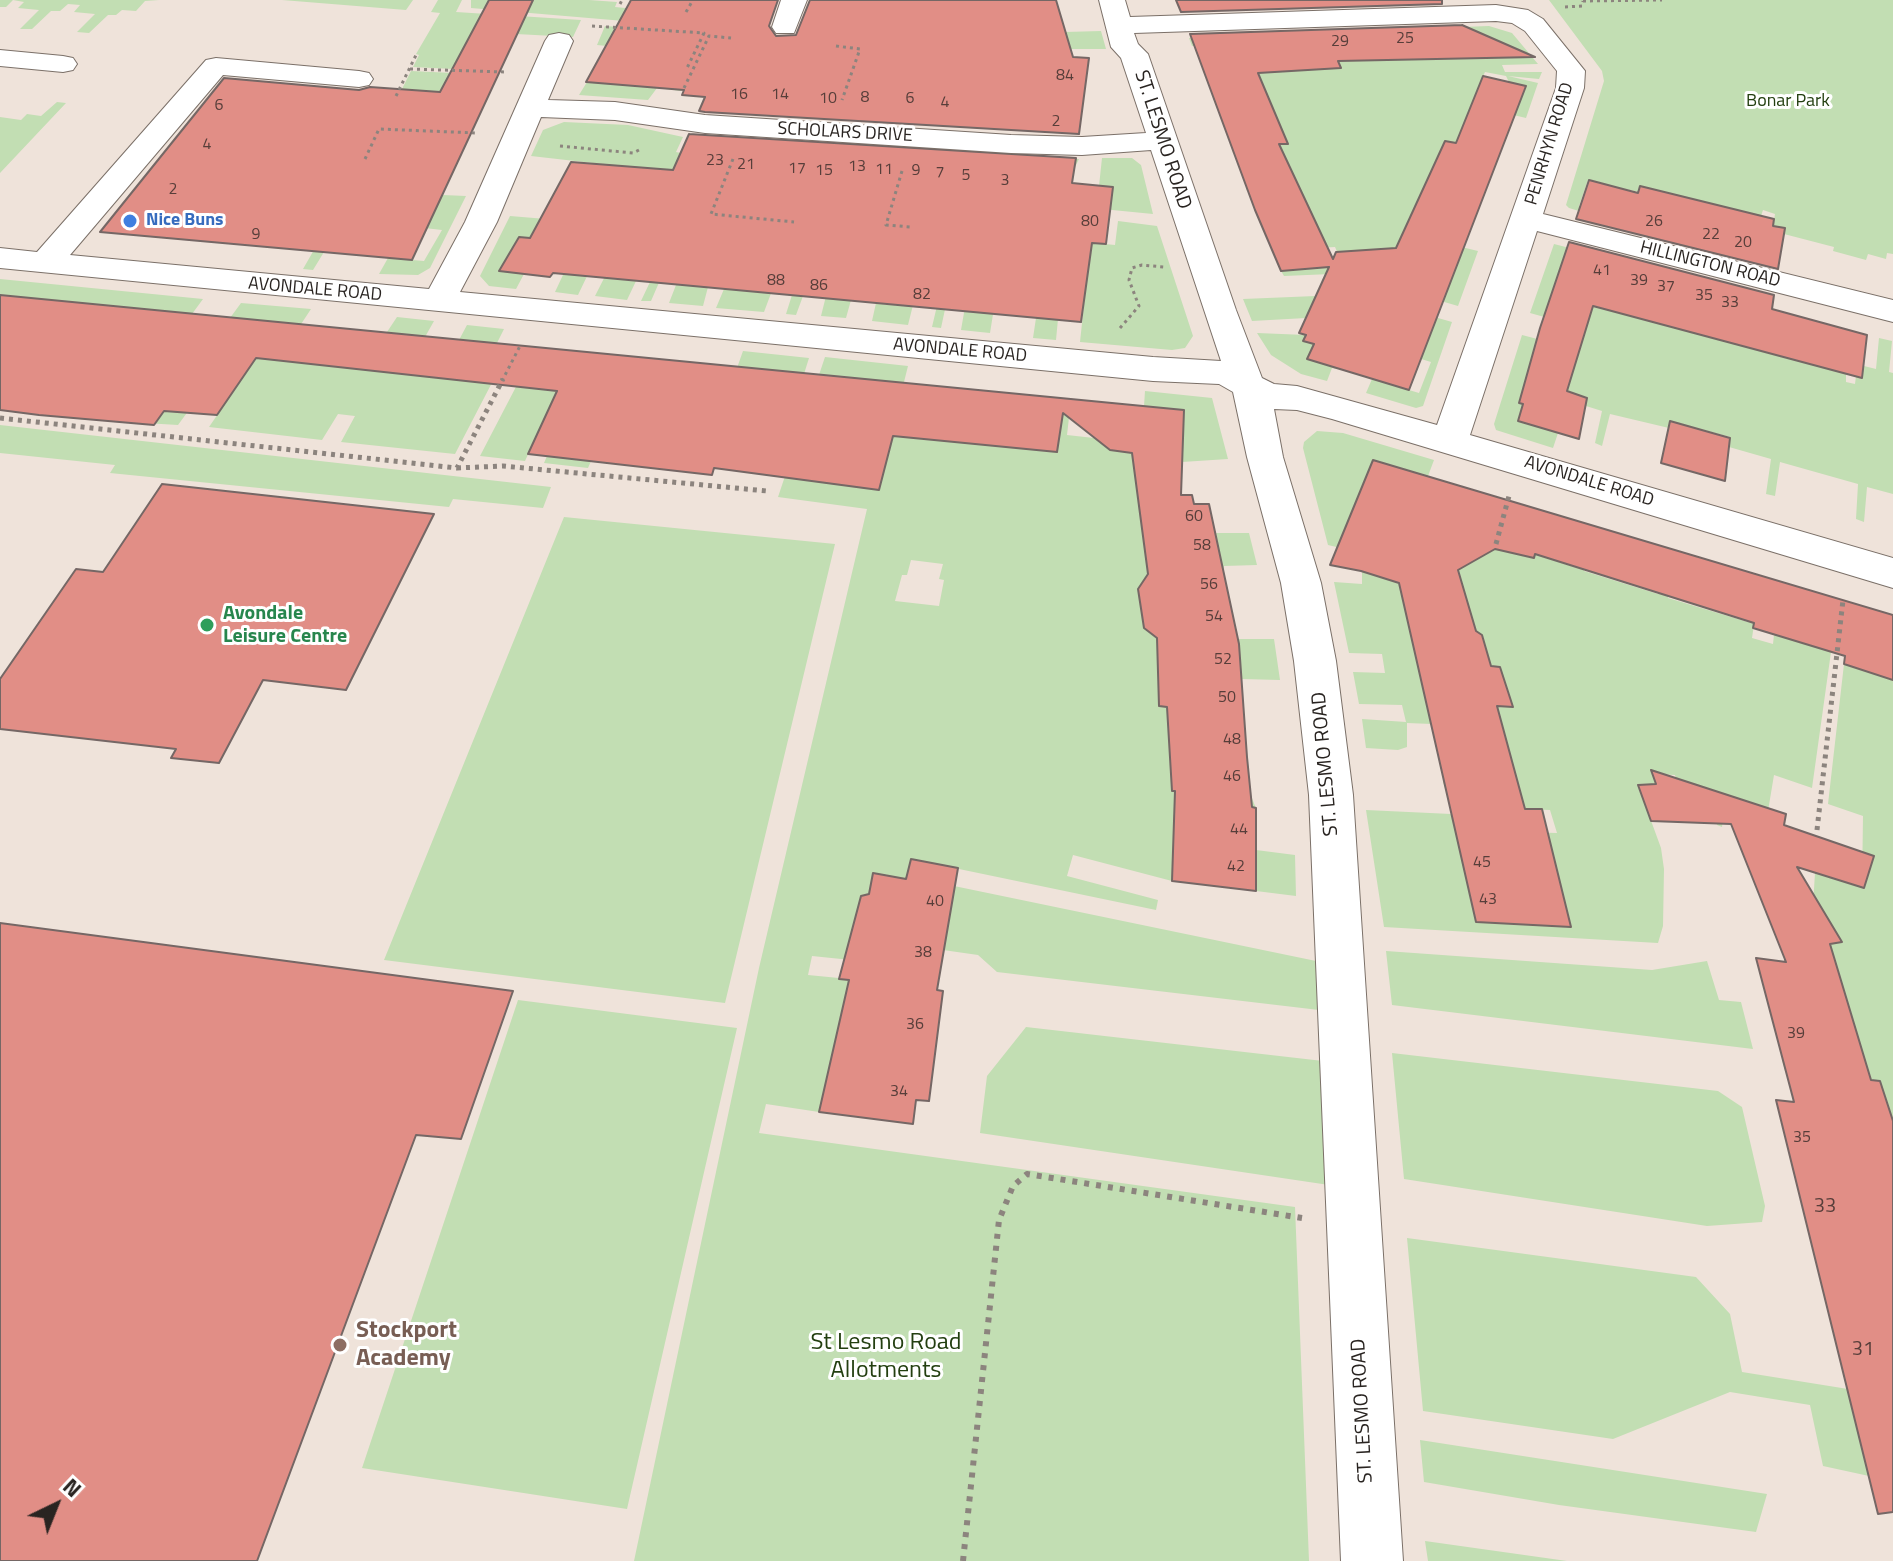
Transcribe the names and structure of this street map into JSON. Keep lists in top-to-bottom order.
{
  "streets": {
    "street": [
      "SCHOLARS DRIVE",
      "ST. LESMO ROAD",
      "PENRHYN ROAD",
      "HILLINGTON ROAD",
      "AVONDALE ROAD"
    ]
  },
  "crossings": [
    ["SCHOLARS DRIVE", "ST. LESMO ROAD"],
    ["ST. LESMO ROAD", "PENRHYN ROAD"],
    ["ST. LESMO ROAD", "AVONDALE ROAD"],
    ["PENRHYN ROAD", "HILLINGTON ROAD"],
    ["PENRHYN ROAD", "AVONDALE ROAD"]
  ],
  "parks": ["Bonar Park", "St Lesmo Road Allotments"],
  "places": ["Nice Buns", "Avondale Leisure Centre", "Stockport Academy"],
  "house_numbers": [
    "25",
    "29",
    "84",
    "16",
    "14",
    "8",
    "10",
    "6",
    "4",
    "6",
    "2",
    "4",
    "23",
    "21",
    "13",
    "17",
    "11",
    "15",
    "9",
    "7",
    "5",
    "3",
    "2",
    "80",
    "26",
    "9",
    "22",
    "20",
    "41",
    "88",
    "39",
    "86",
    "37",
    "82",
    "35",
    "33",
    "60",
    "58",
    "56",
    "54",
    "52",
    "50",
    "48",
    "46",
    "44",
    "45",
    "42",
    "43",
    "40",
    "38",
    "36",
    "39",
    "34",
    "35",
    "33",
    "31"
  ],
  "north": "top right"
}
